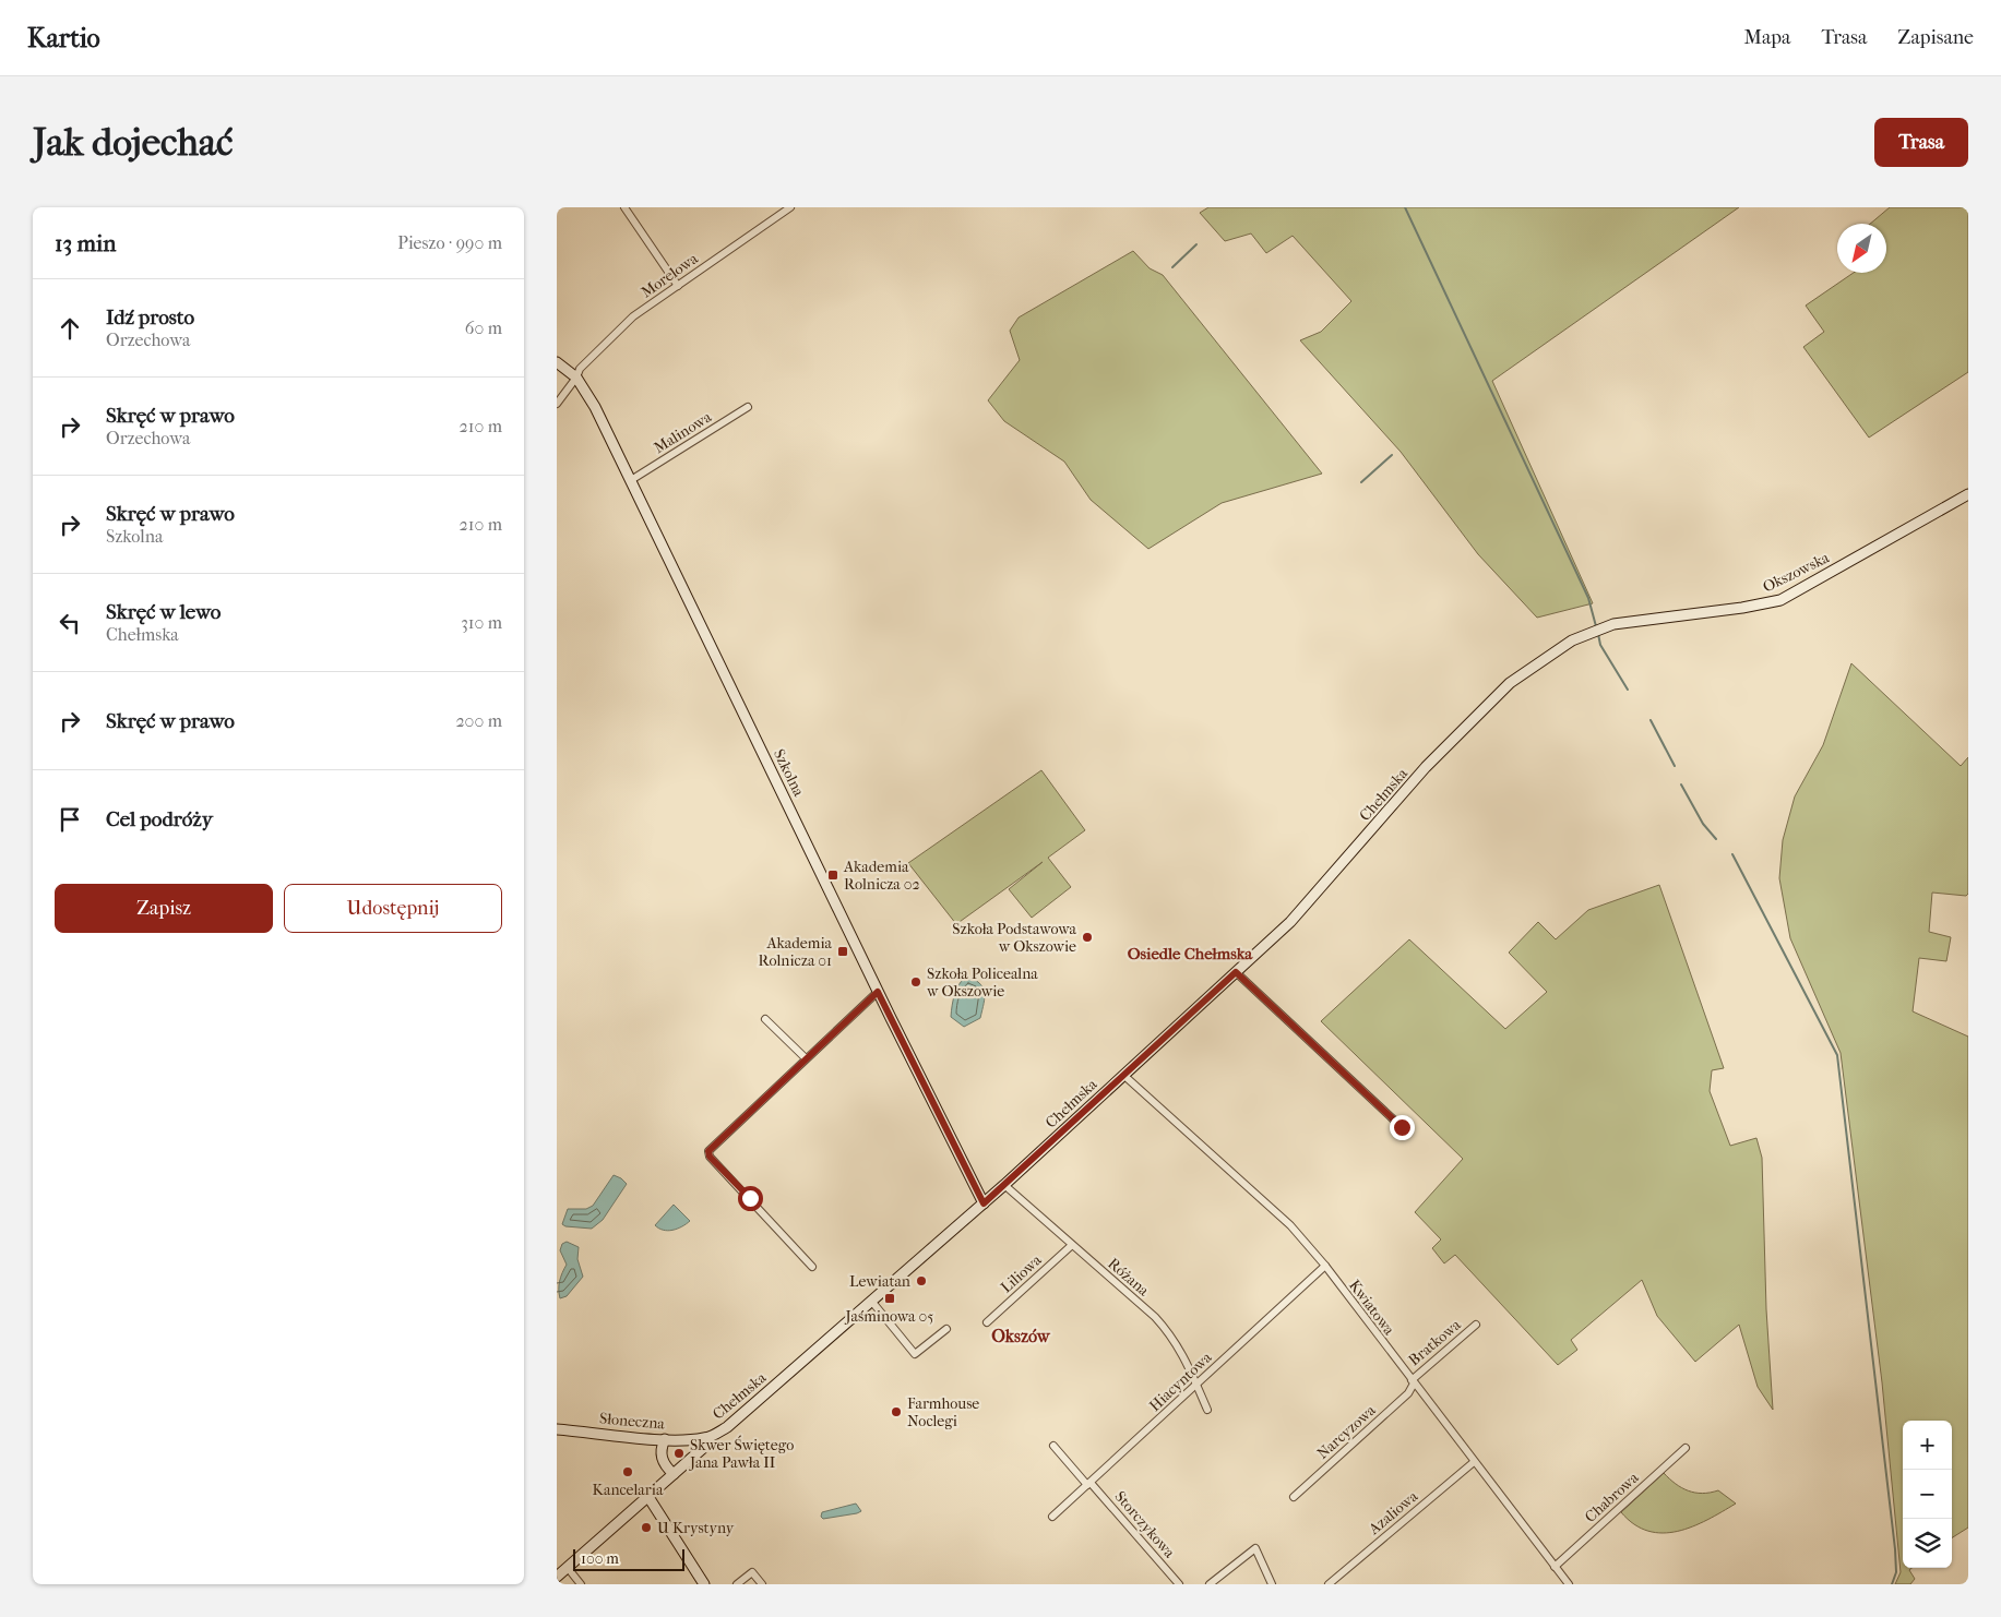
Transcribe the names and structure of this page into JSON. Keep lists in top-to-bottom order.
{
  "streets": {
    "main road": [
      "Okszowska",
      "Szkolna",
      "Chełmska",
      "Słoneczna"
    ],
    "street": [
      "Morelowa",
      "Malinowa",
      "Liliowa",
      "Różana",
      "Kwiatowa",
      "Bratkowa",
      "Hiacyntowa",
      "Narcyzowa",
      "Chabrowa",
      "Azaliowa",
      "Storczykowa"
    ]
  },
  "crossings": [
    ["Morelowa", "Szkolna"],
    ["Malinowa", "Szkolna"],
    ["Okszowska", "Chełmska"],
    ["Szkolna", "Chełmska"],
    ["Chełmska", "Różana"],
    ["Chełmska", "Kwiatowa"],
    ["Chełmska", "Słoneczna"],
    ["Liliowa", "Różana"],
    ["Różana", "Hiacyntowa"],
    ["Kwiatowa", "Bratkowa"],
    ["Kwiatowa", "Hiacyntowa"],
    ["Kwiatowa", "Narcyzowa"],
    ["Kwiatowa", "Chabrowa"],
    ["Kwiatowa", "Azaliowa"],
    ["Bratkowa", "Narcyzowa"],
    ["Hiacyntowa", "Storczykowa"]
  ],
  "districts": ["Osiedle Chełmska", "Okszów"],
  "places": {
    "transit": ["Akademia Rolnicza 02", "Akademia Rolnicza 01", "Jaśminowa 05"],
    "other": [
      "Szkoła Podstawowa w Okszowie",
      "Szkoła Policealna w Okszowie",
      "Lewiatan",
      "Farmhouse Noclegi",
      "Skwer Świętego Jana Pawła II",
      "Kancelaria",
      "U Krystyny"
    ]
  },
  "scale_bar": "100 m",
  "north": "bottom left",
  "page": {
    "header": "Kartio",
    "nav": ["Mapa", "Trasa", "Zapisane"],
    "buttons": [
      "Trasa",
      ["Zapisz", "Udostępnij"]
    ],
    "title": "Jak dojechać",
    "heading": ["13 min", "Pieszo · 990 m"],
    "list": [
      ["Idź prosto", "Orzechowa", "60 m"],
      ["Skręć w prawo", "Orzechowa", "210 m"],
      ["Skręć w prawo", "Szkolna", "210 m"],
      ["Skręć w lewo", "Chełmska", "310 m"],
      ["Skręć w prawo", "200 m"],
      "Cel podróży"
    ],
    "map_buttons": ["+", "−"],
    "scale": "100 m"
  }
}
